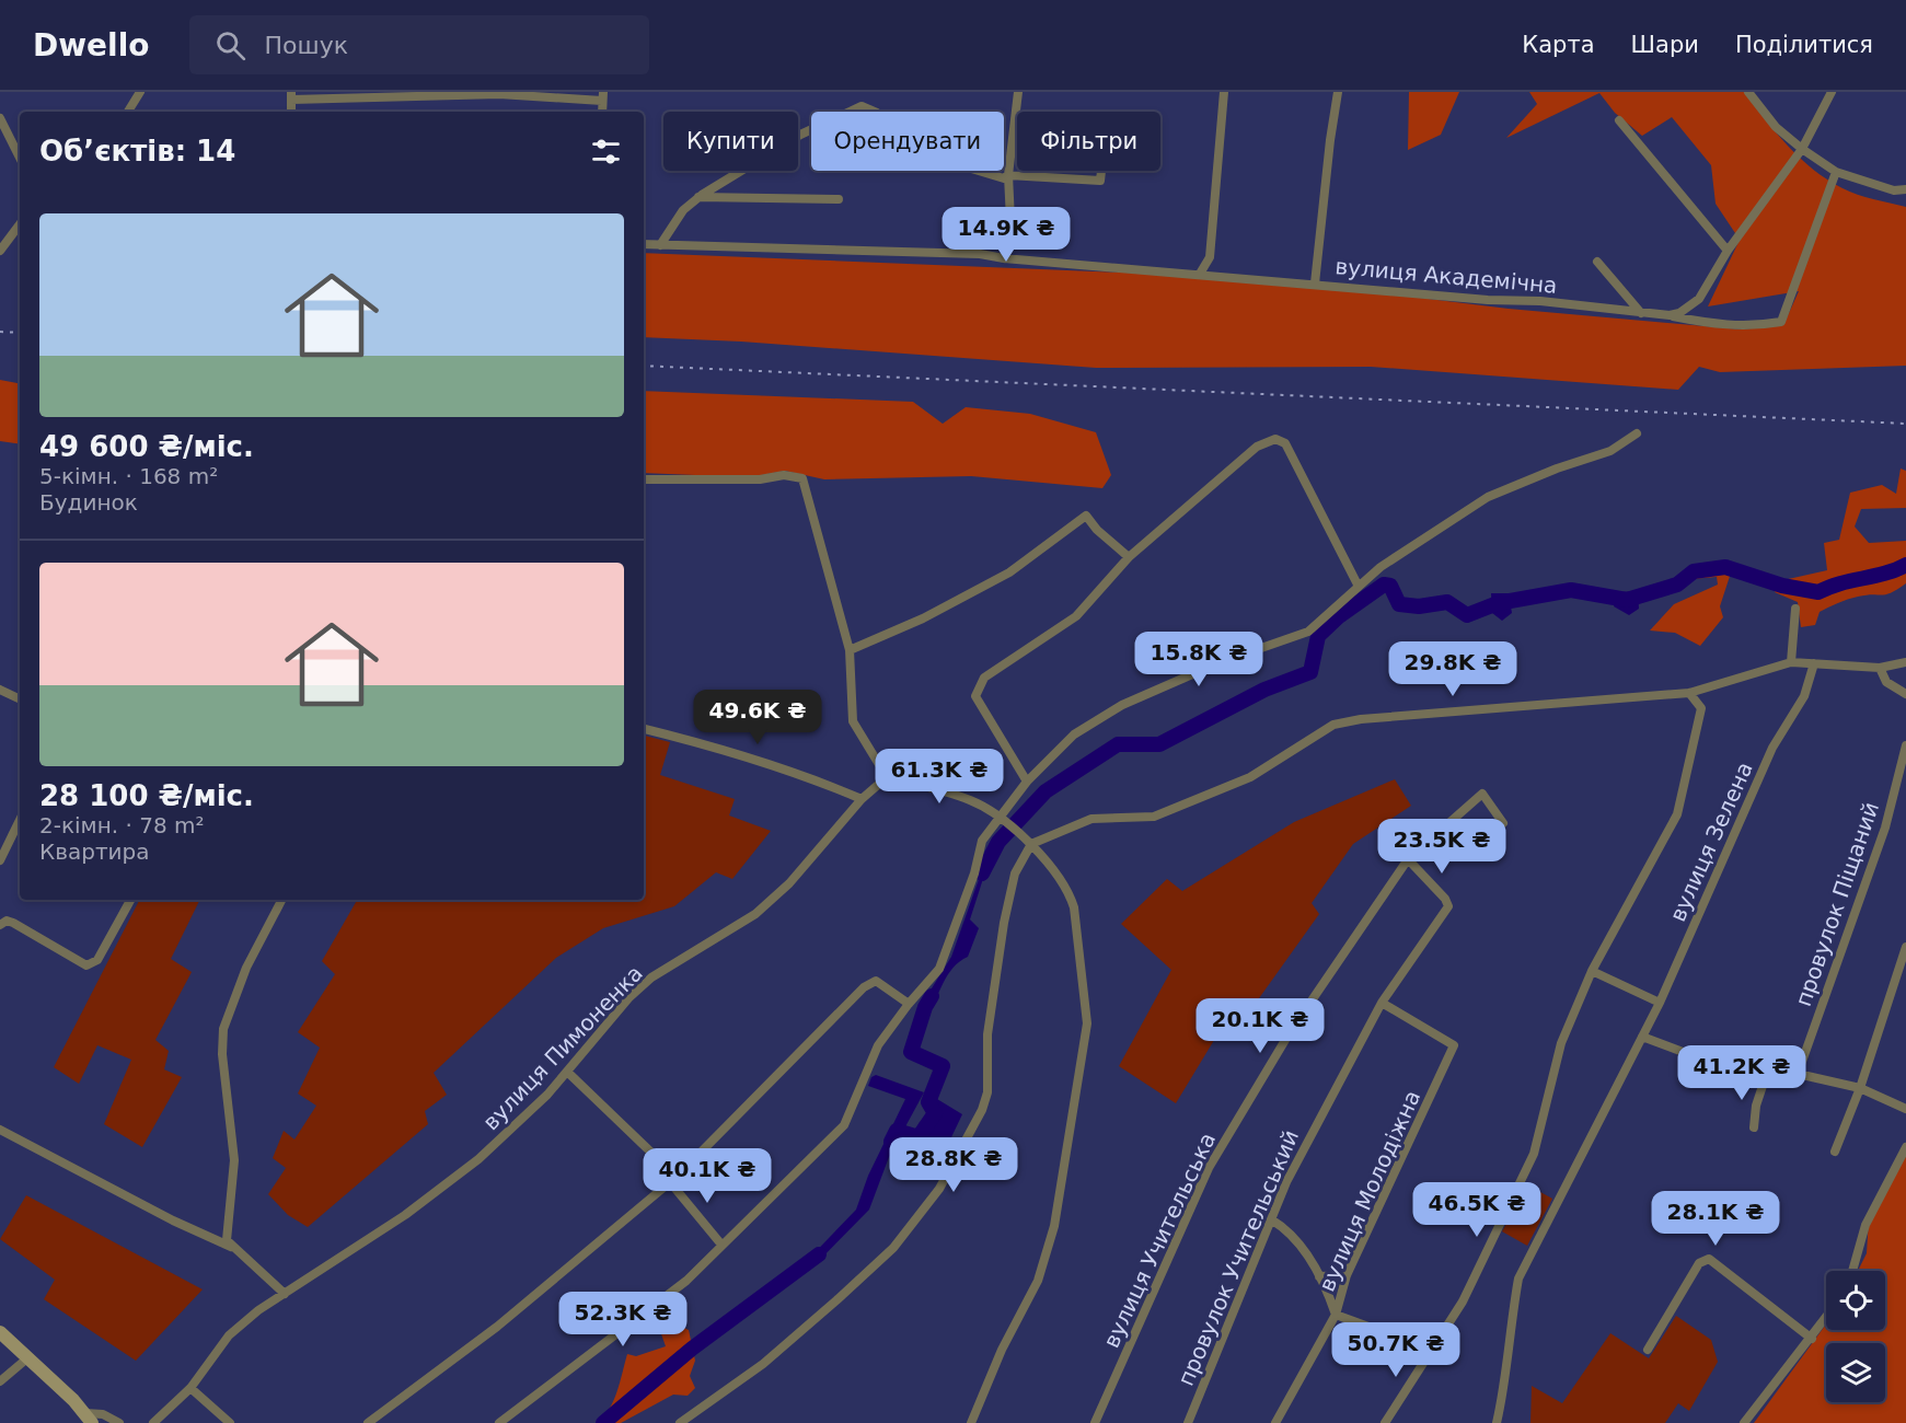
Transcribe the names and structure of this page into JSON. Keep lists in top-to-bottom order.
{
  "streets": {
    "street": [
      "вулиця Академічна",
      "вулиця Зелена",
      "провулок Піщаний",
      "вулиця Пимоненка",
      "вулиця Молодіжна",
      "вулиця Учительська",
      "провулок Учительський"
    ]
  },
  "crossings": [
    ["вулиця Молодіжна", "провулок Учительський"],
    ["вулиця Учительська", "провулок Учительський"]
  ],
  "page": {
    "header": "Dwello",
    "search": "Пошук",
    "nav": ["Карта", "Шари", "Поділитися"],
    "chip": ["Купити", "Орендувати", "Фільтри"],
    "heading": "Об’єктів: 14",
    "list": [
      {
        "name": "49 600 ₴/міс.",
        "note": "5-кімн. · 168 m² · Будинок"
      },
      {
        "name": "28 100 ₴/міс.",
        "note": "2-кімн. · 78 m² · Квартира"
      }
    ],
    "price": [
      "14.9K ₴",
      "15.8K ₴",
      "29.8K ₴",
      "49.6K ₴",
      "61.3K ₴",
      "23.5K ₴",
      "20.1K ₴",
      "41.2K ₴",
      "28.8K ₴",
      "40.1K ₴",
      "46.5K ₴",
      "28.1K ₴",
      "52.3K ₴",
      "50.7K ₴"
    ]
  }
}
